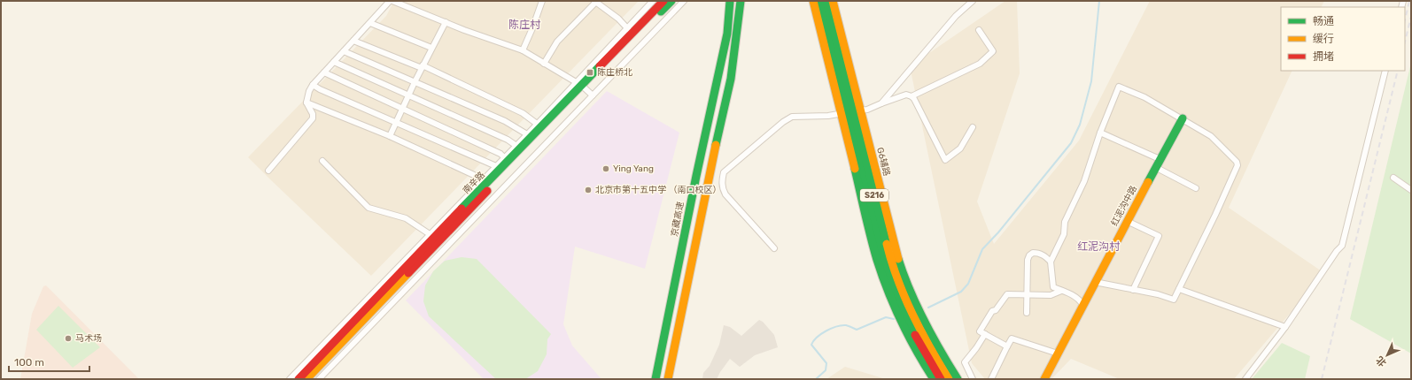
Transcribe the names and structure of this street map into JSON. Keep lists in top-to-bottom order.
{
  "streets": {
    "main road": [
      "G6辅路",
      "南辛路",
      "S216",
      "红泥沟中路",
      "京藏高速"
    ]
  },
  "districts": ["陈庄村", "红泥沟村"],
  "places": {
    "transit": ["陈庄桥北"],
    "other": ["Ying Yang", "北京市第十五中学 （南口校区）", "马术场"]
  },
  "legend": ["畅通", "缓行", "拥堵"],
  "scale_bar": "100 m",
  "north": "bottom left"
}
